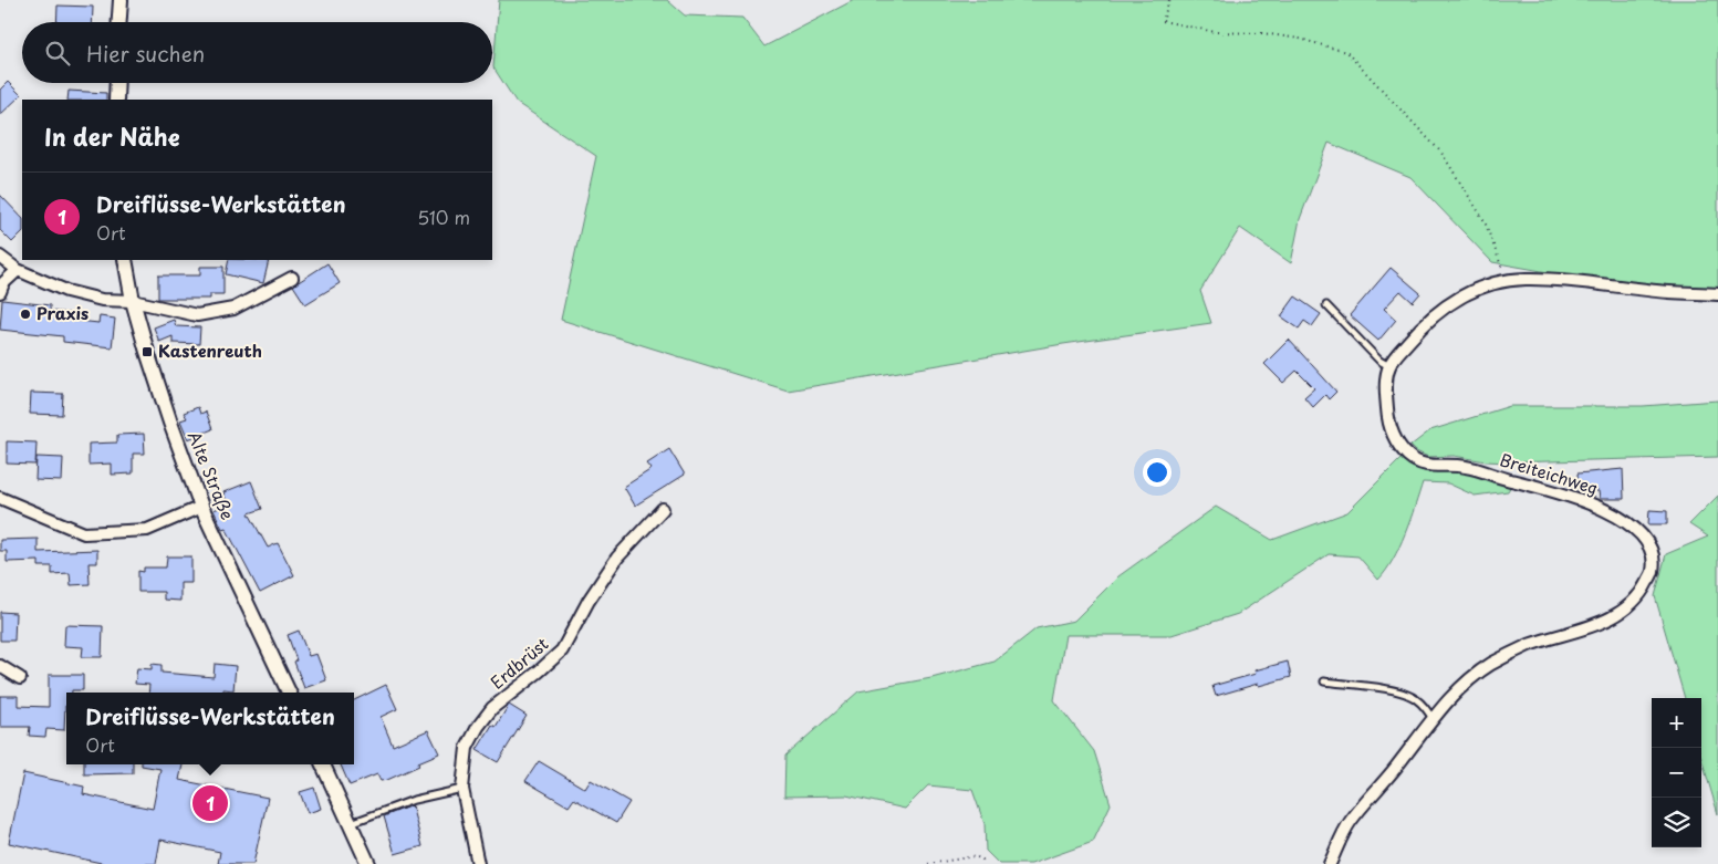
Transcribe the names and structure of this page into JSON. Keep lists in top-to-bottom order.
{
  "streets": {
    "street": ["Breiteichweg", "Alte Straße", "Erdbrüst"]
  },
  "places": {
    "other": ["Praxis"],
    "transit": ["Kastenreuth"]
  },
  "page": {
    "search": "Hier suchen",
    "heading": "In der Nähe",
    "list": [
      {
        "mark": "1",
        "name": "Dreiflüsse-Werkstätten",
        "note": "Ort",
        "value": "510 m"
      }
    ],
    "popup": ["Dreiflüsse-Werkstätten", "Ort"],
    "map_buttons": ["+", "−"],
    "pins": "1"
  }
}
